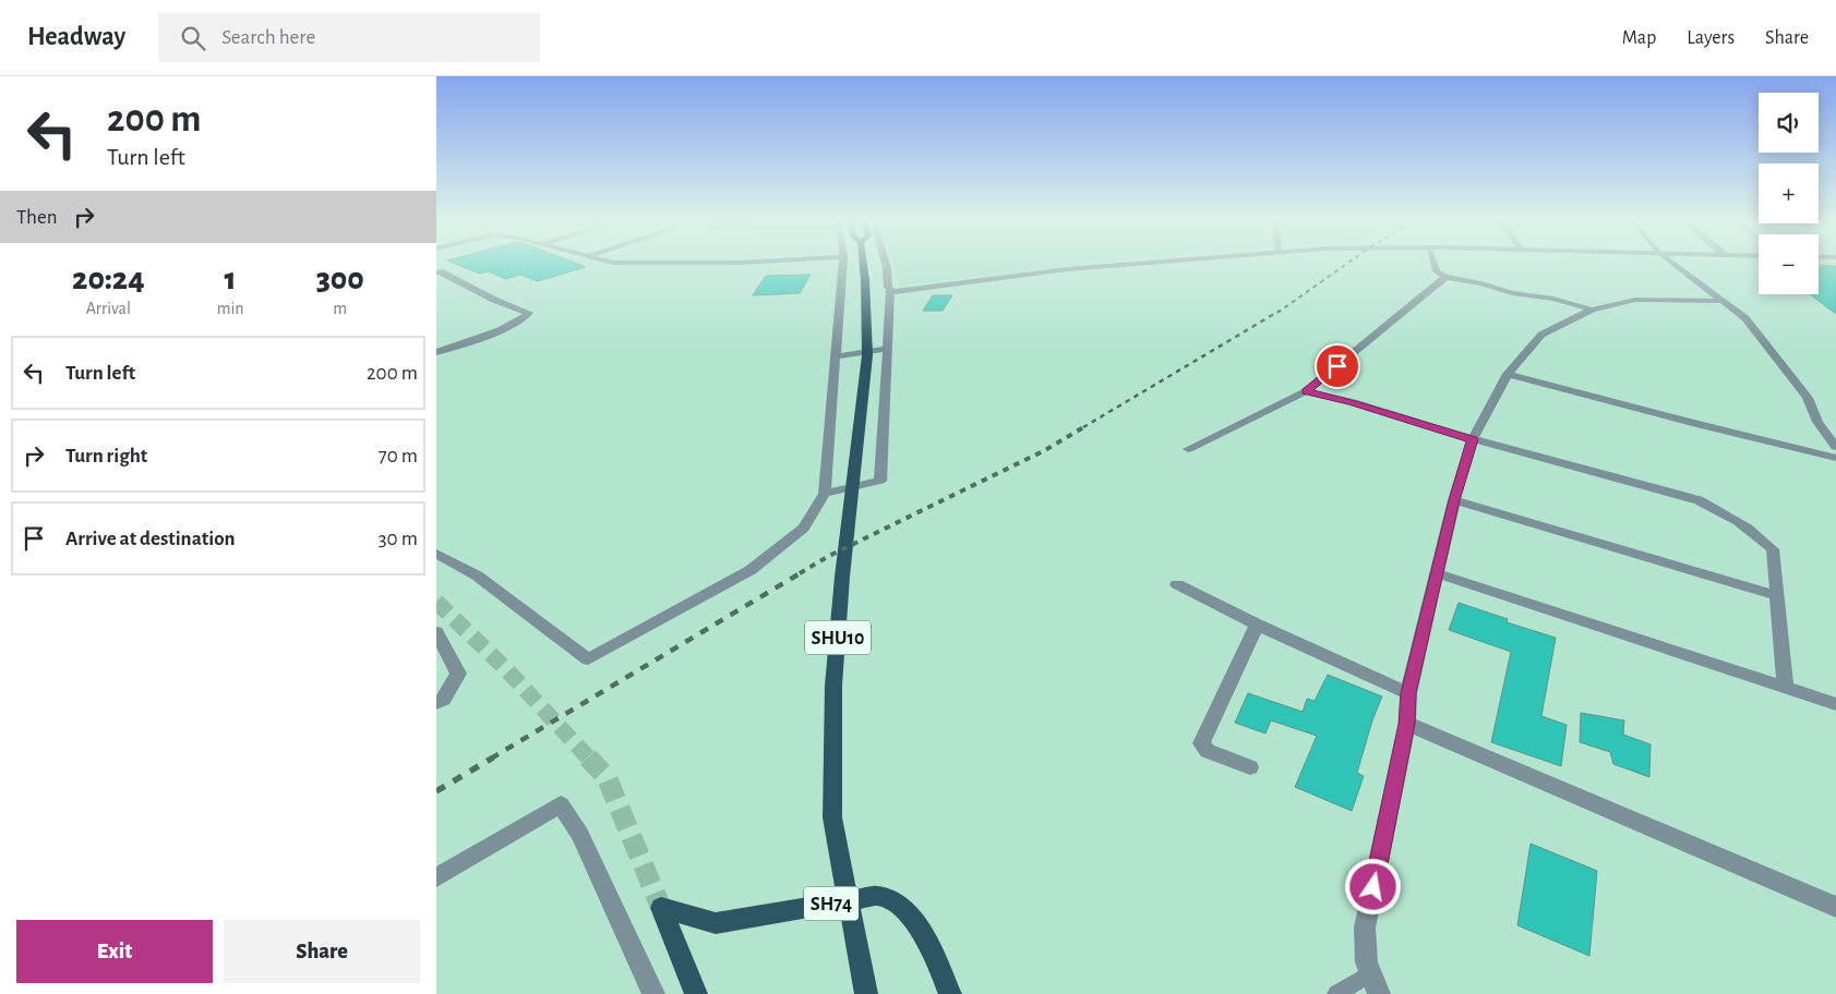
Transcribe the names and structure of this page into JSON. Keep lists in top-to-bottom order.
{
  "streets": {
    "main road": ["SHU10", "SH74"]
  },
  "page": {
    "header": "Headway",
    "search": "Search here",
    "nav": ["Map", "Layers", "Share"],
    "turn": ["200 m", "Turn left"],
    "map_buttons": ["+", "−"],
    "then": "Then",
    "eta": [
      "20:24",
      "Arrival",
      "1",
      "min",
      "300",
      "m"
    ],
    "list": [
      {
        "name": "Turn left",
        "value": "200 m"
      },
      {
        "name": "Turn right",
        "value": "70 m"
      },
      {
        "name": "Arrive at destination",
        "value": "30 m"
      }
    ],
    "buttons": ["Exit", "Share"]
  }
}
